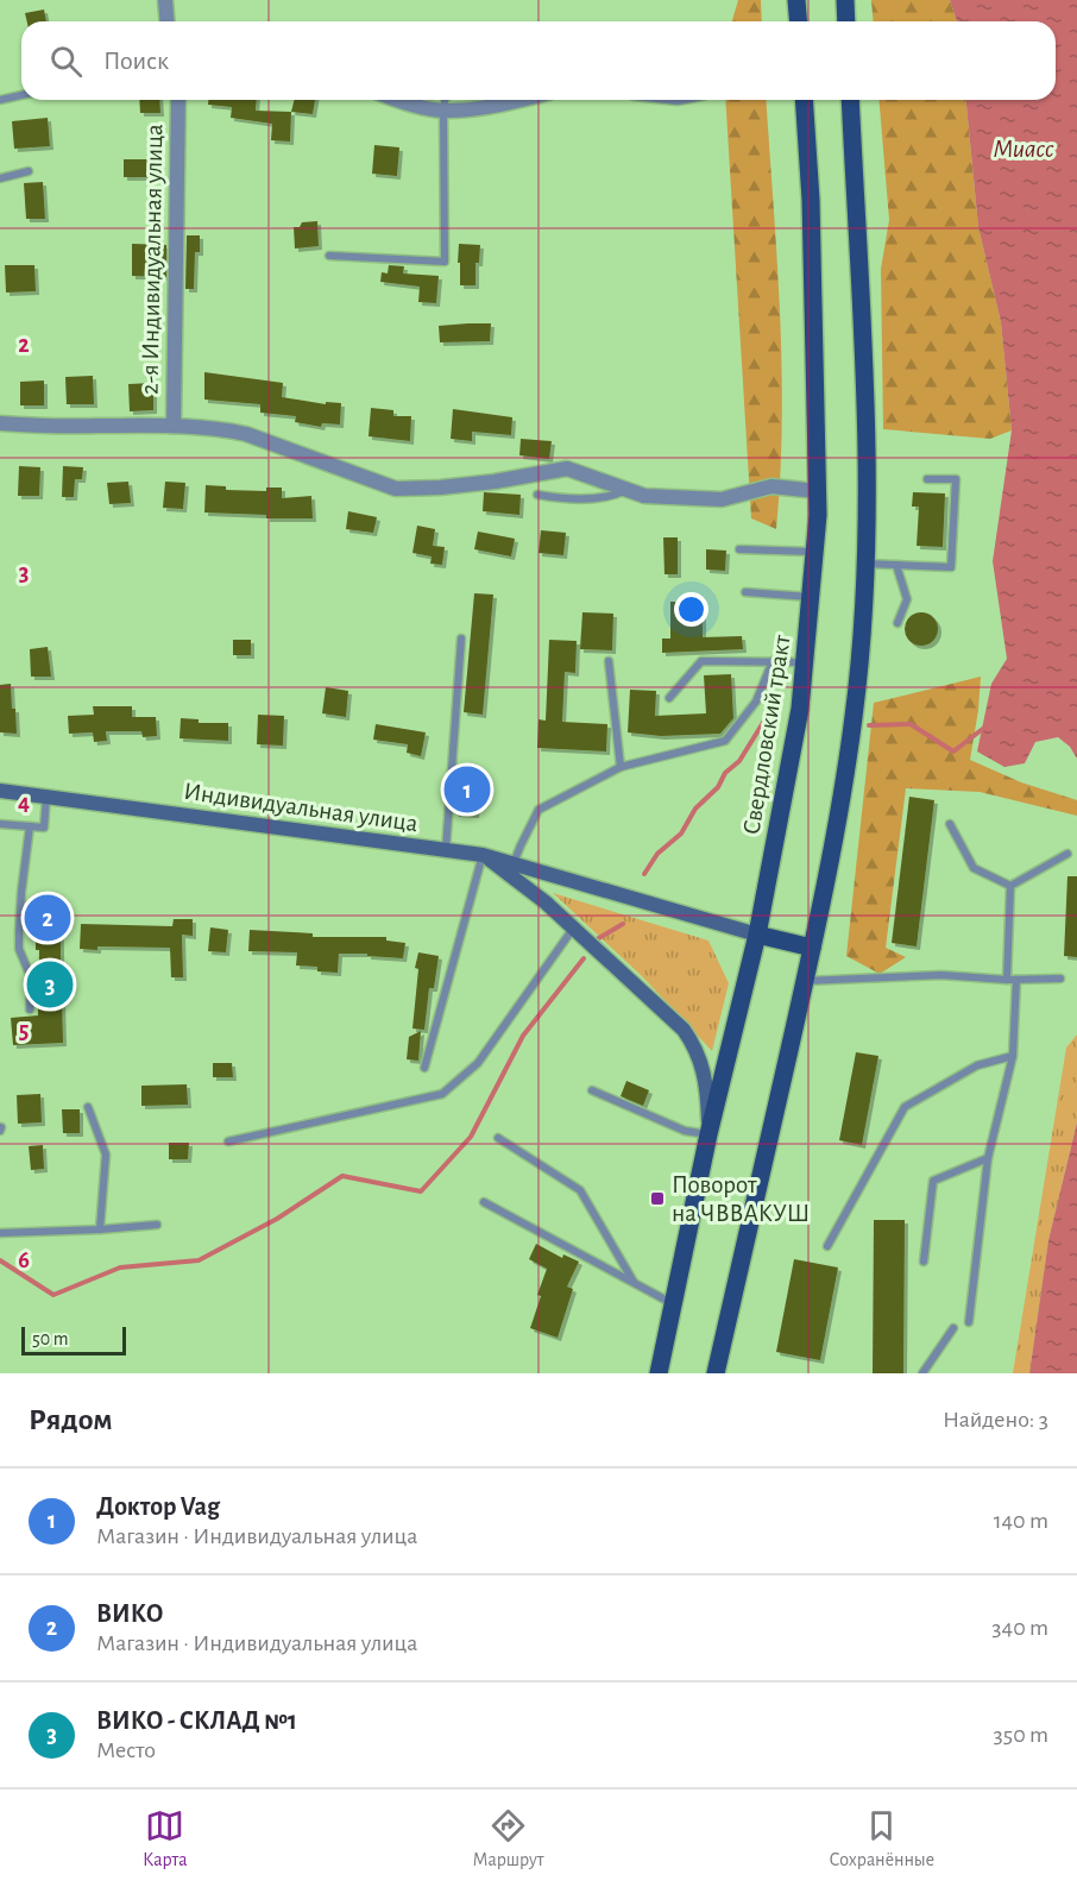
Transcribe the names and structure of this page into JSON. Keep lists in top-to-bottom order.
{
  "streets": {
    "main road": ["Свердловский тракт", "Индивидуальная улица"],
    "street": ["2-я Индивидуальная улица"]
  },
  "crossings": [
    ["2-я Индивидуальная улица", "Свердловский тракт"],
    ["Свердловский тракт", "Индивидуальная улица"]
  ],
  "water": ["Миасс"],
  "places": {
    "transit": ["Поворот на ЧВВАКУШ"]
  },
  "scale_bar": "50 m",
  "page": {
    "search": "Поиск",
    "pins": ["1", "2", "3"],
    "scale": "50 m",
    "heading": ["Рядом", "Найдено: 3"],
    "list": [
      {
        "mark": "1",
        "name": "Доктор Vag",
        "note": "Магазин · Индивидуальная улица",
        "value": "140 m"
      },
      {
        "mark": "2",
        "name": "ВИКО",
        "note": "Магазин · Индивидуальная улица",
        "value": "340 m"
      },
      {
        "mark": "3",
        "name": "ВИКО - СКЛАД №1",
        "note": "Место",
        "value": "350 m"
      }
    ],
    "nav": ["Карта", "Маршрут", "Сохранённые"]
  },
  "grid": {
    "rows": [
      "2",
      "3",
      "4",
      "5",
      "6"
    ]
  }
}
